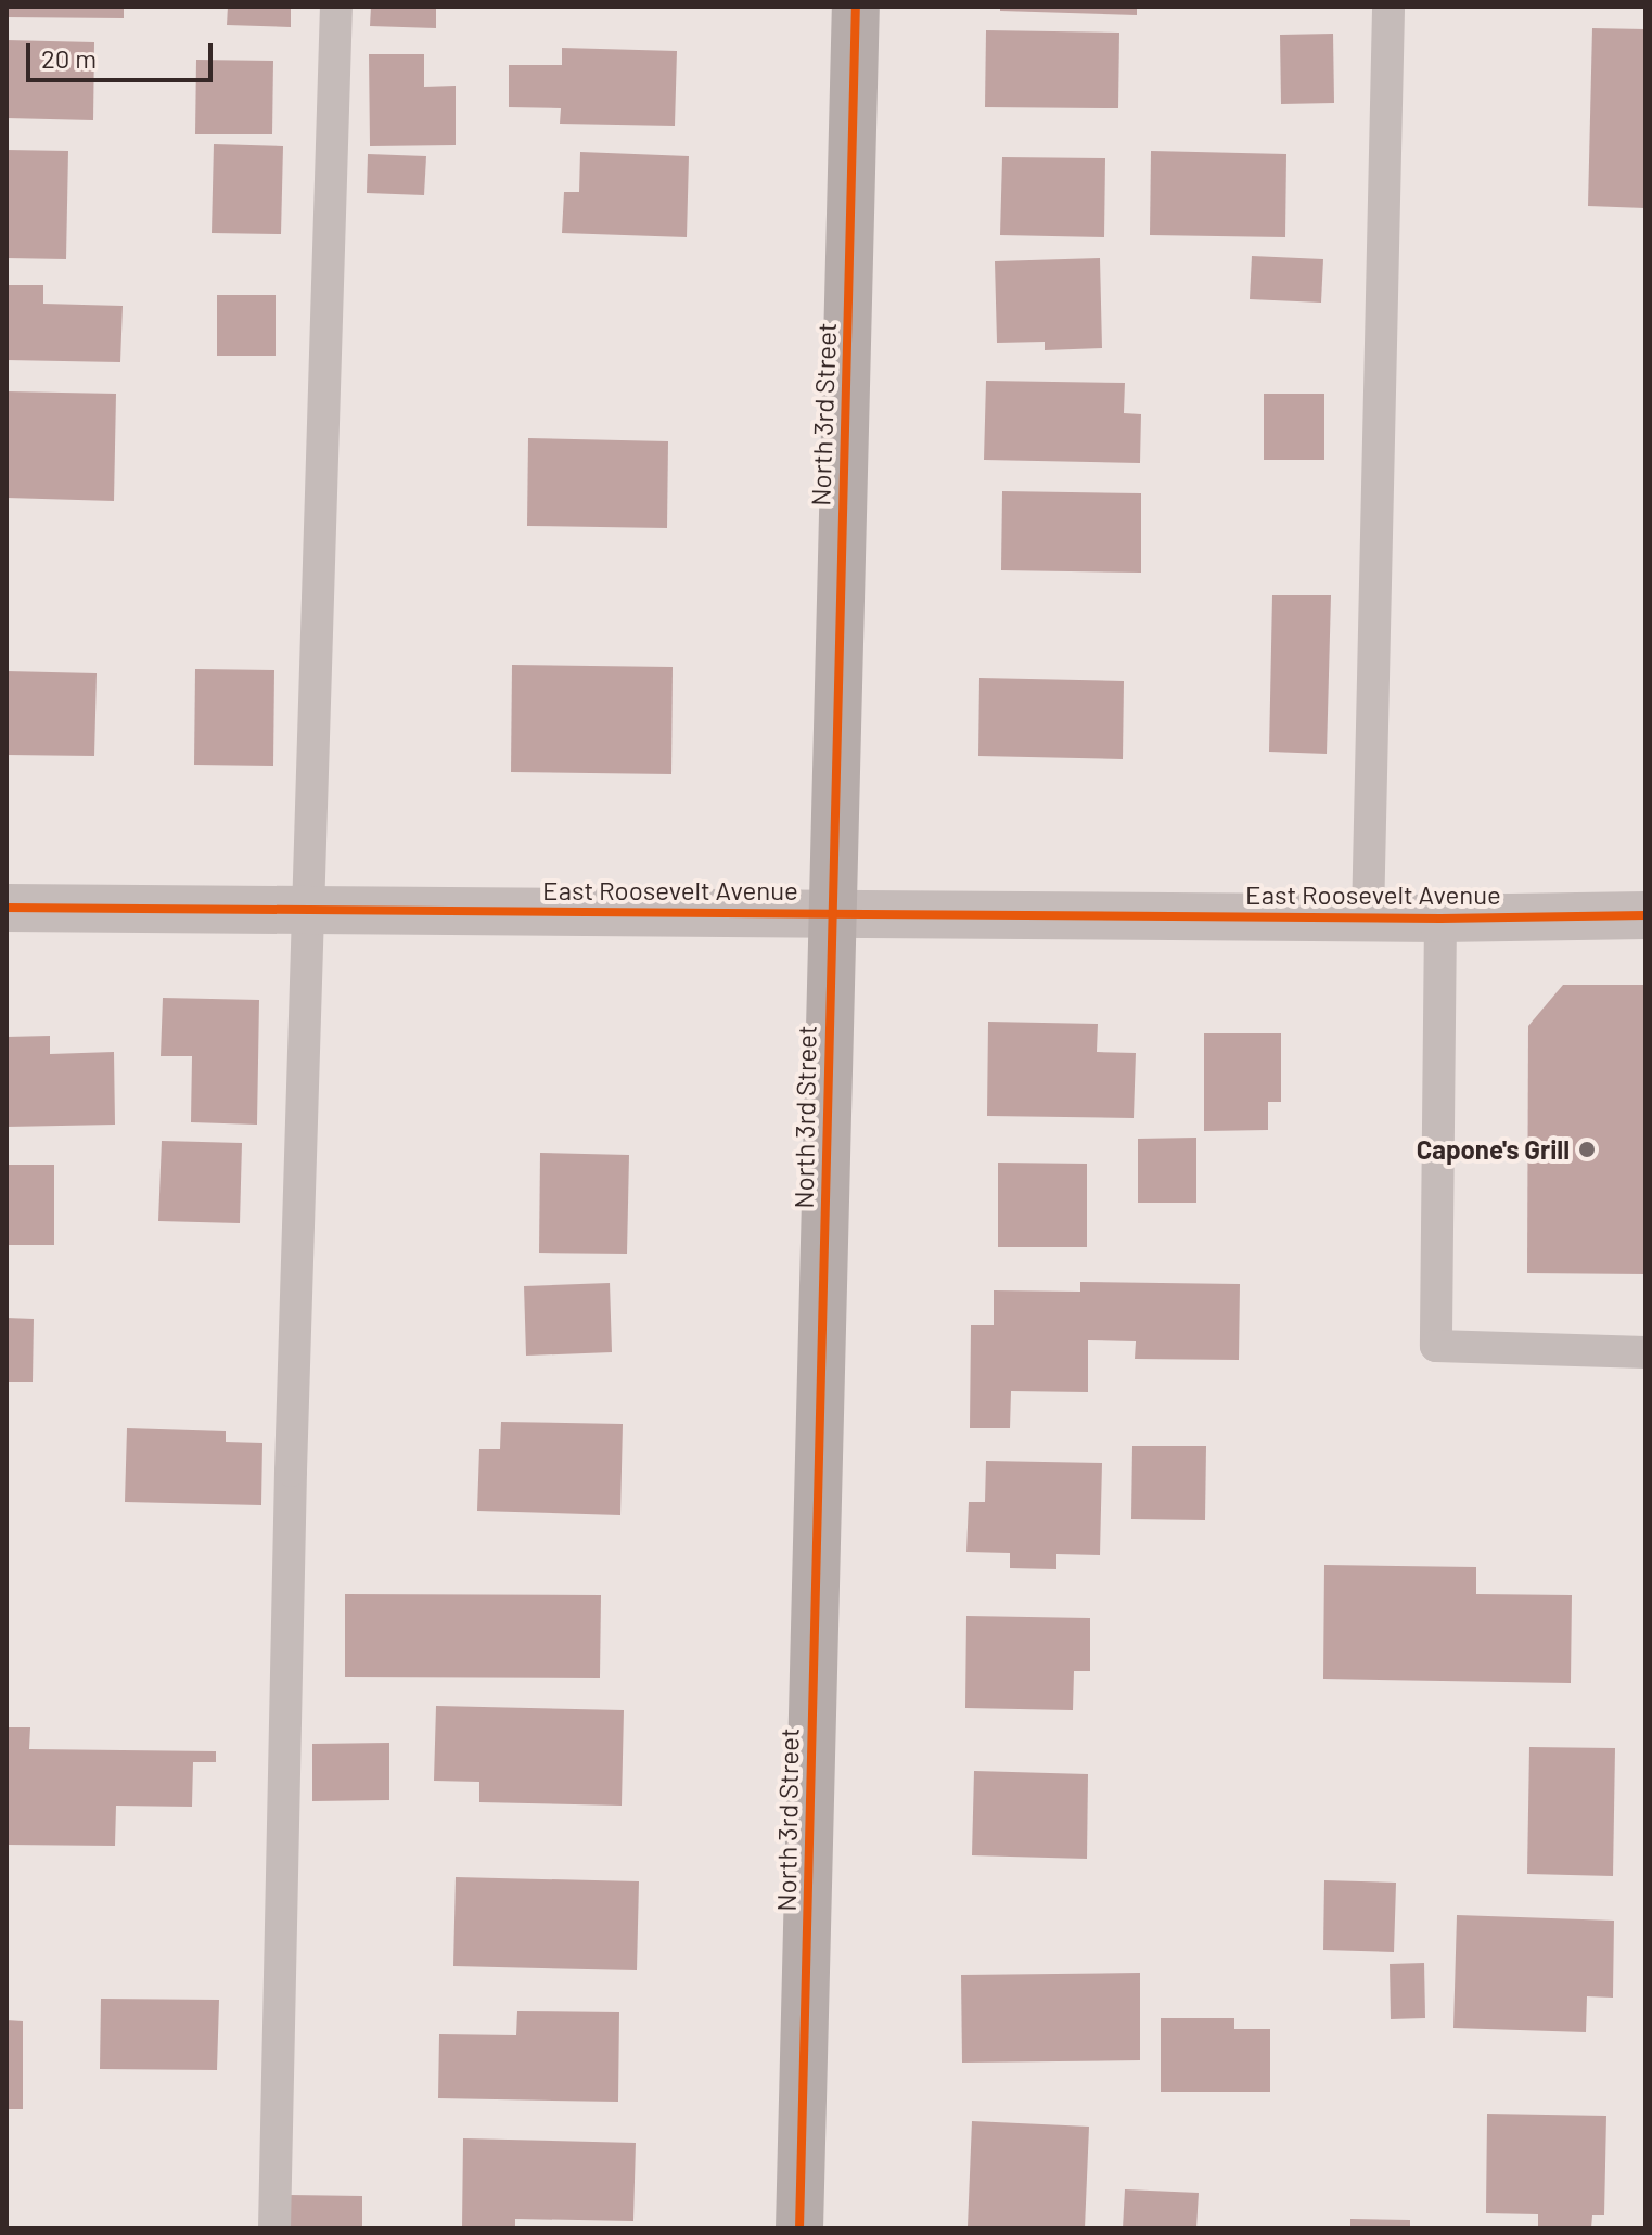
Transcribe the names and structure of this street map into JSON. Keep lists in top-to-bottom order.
{
  "streets": {
    "main road": ["North 3rd Street"],
    "street": ["East Roosevelt Avenue"]
  },
  "crossings": [
    ["North 3rd Street", "East Roosevelt Avenue"]
  ],
  "places": ["Capone's Grill"],
  "scale_bar": "20 m"
}
